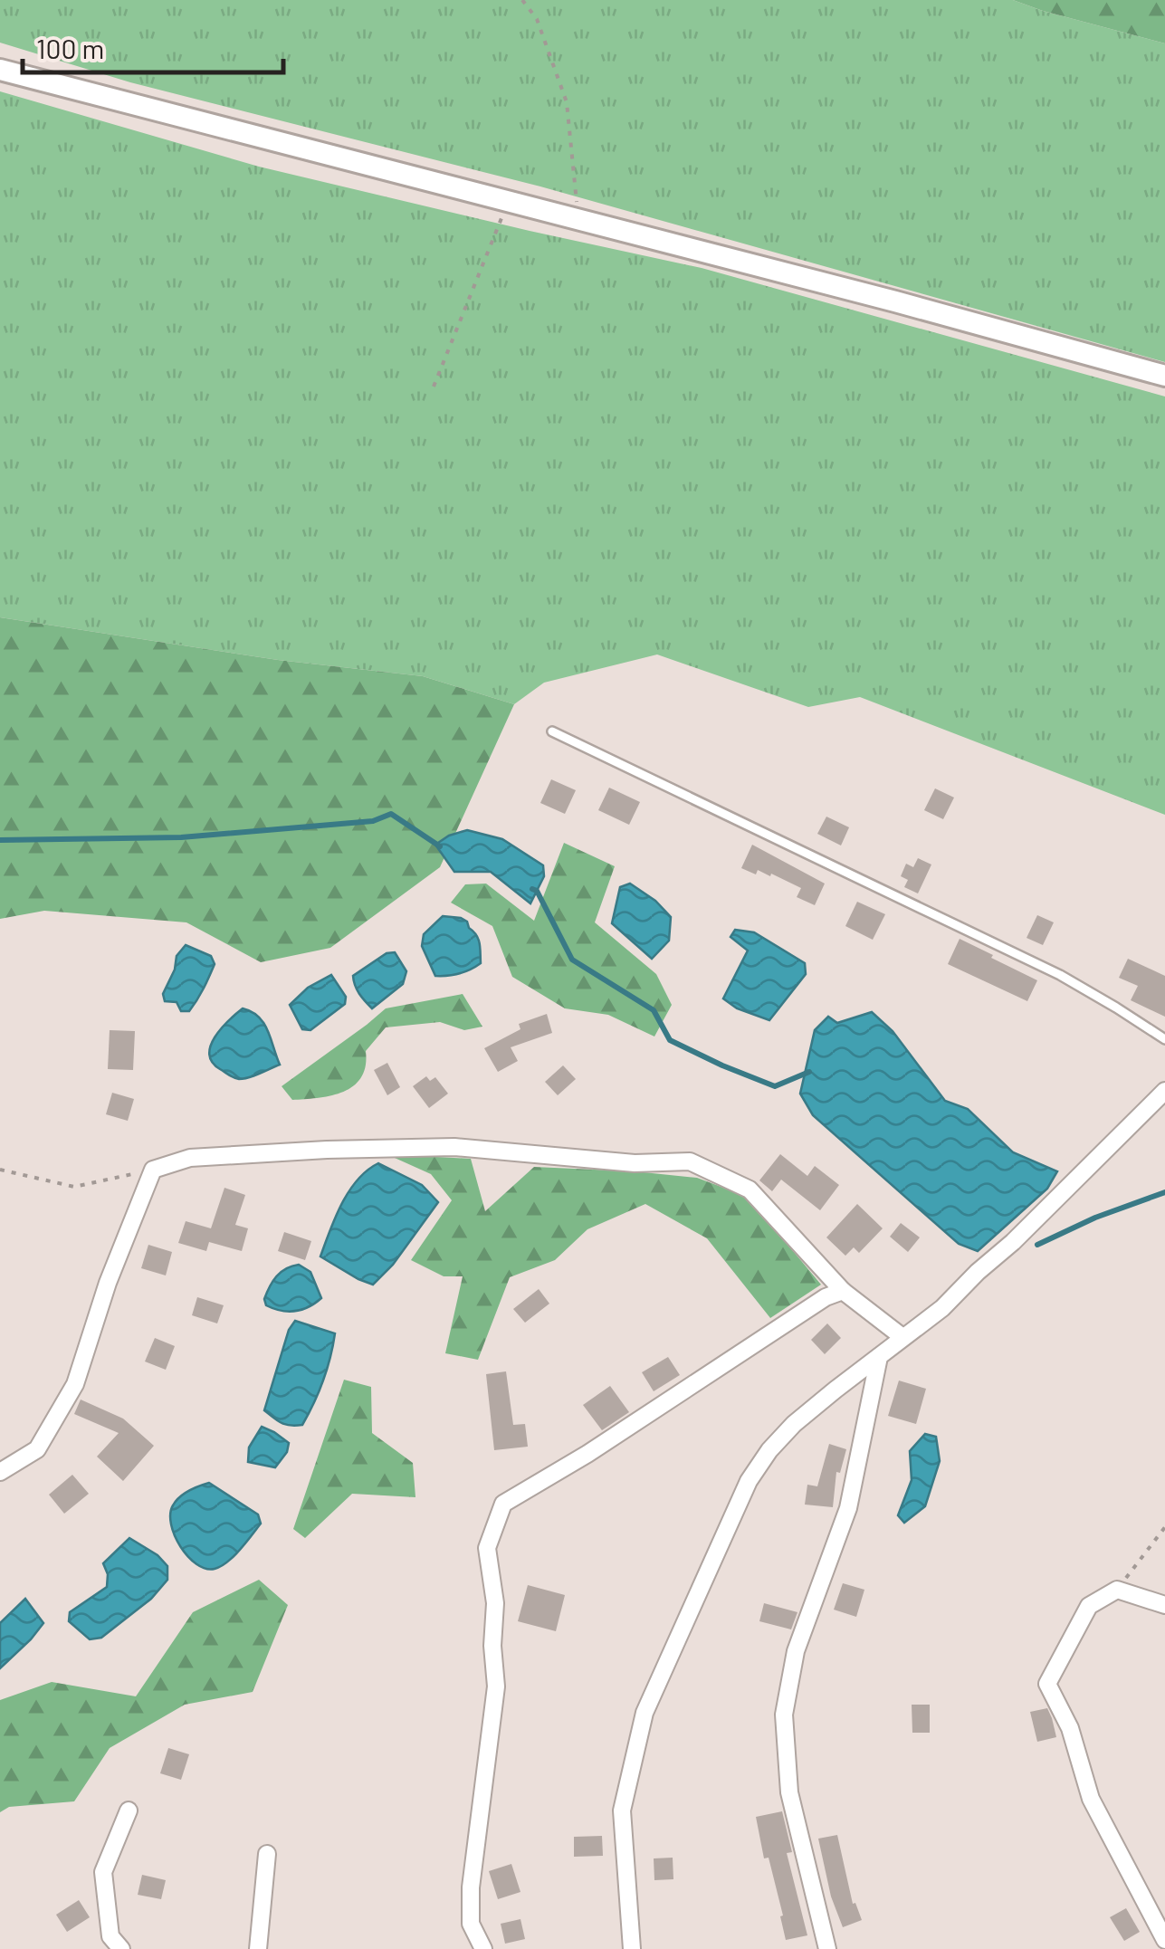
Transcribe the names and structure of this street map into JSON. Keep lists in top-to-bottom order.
{
  "scale_bar": "100 m"
}
